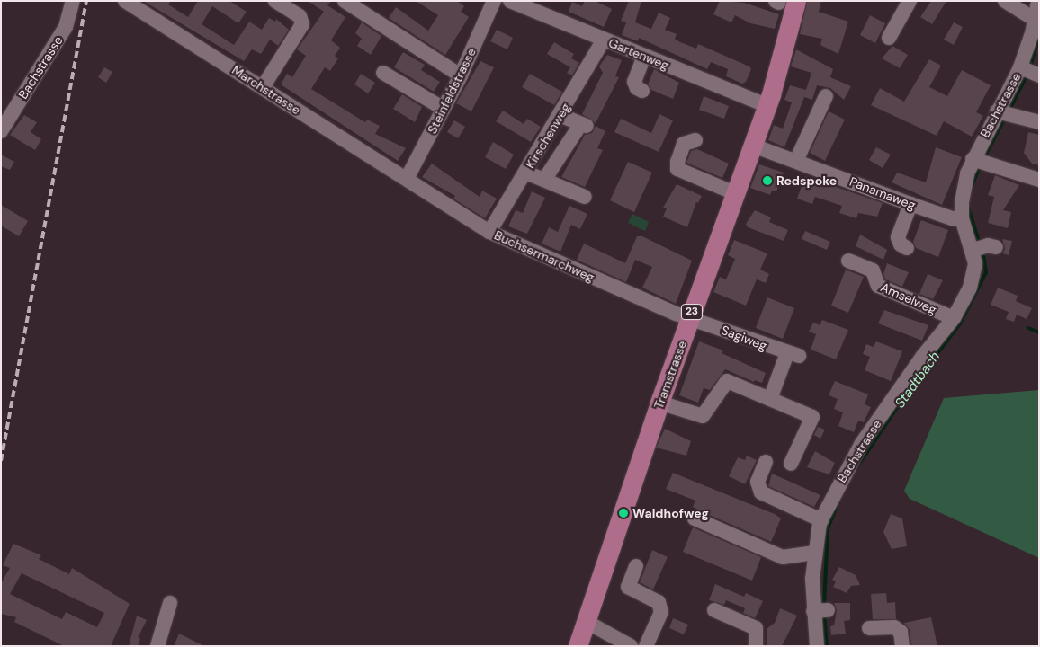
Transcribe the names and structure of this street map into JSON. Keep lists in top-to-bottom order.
{
  "streets": {
    "main road": ["23", "Tramstrasse"],
    "street": [
      "Gartenweg",
      "Bachstrasse",
      "Marchstrasse",
      "Steinfeldstrasse",
      "Kirschenweg",
      "Panamaweg",
      "Buchsermarchweg",
      "Amselweg",
      "Sagiweg"
    ]
  },
  "crossings": [
    ["Gartenweg", "Kirschenweg"],
    ["Gartenweg", "Tramstrasse"],
    ["Bachstrasse", "Panamaweg"],
    ["Bachstrasse", "Amselweg"],
    ["Marchstrasse", "Steinfeldstrasse"],
    ["Marchstrasse", "Buchsermarchweg"],
    ["Steinfeldstrasse", "Buchsermarchweg"],
    ["Kirschenweg", "Buchsermarchweg"],
    ["Panamaweg", "Tramstrasse"],
    ["Buchsermarchweg", "Sagiweg"],
    ["Buchsermarchweg", "Tramstrasse"],
    ["Sagiweg", "Tramstrasse"]
  ],
  "water": ["Stadtbach"],
  "places": ["Redspoke", "Waldhofweg"]
}
